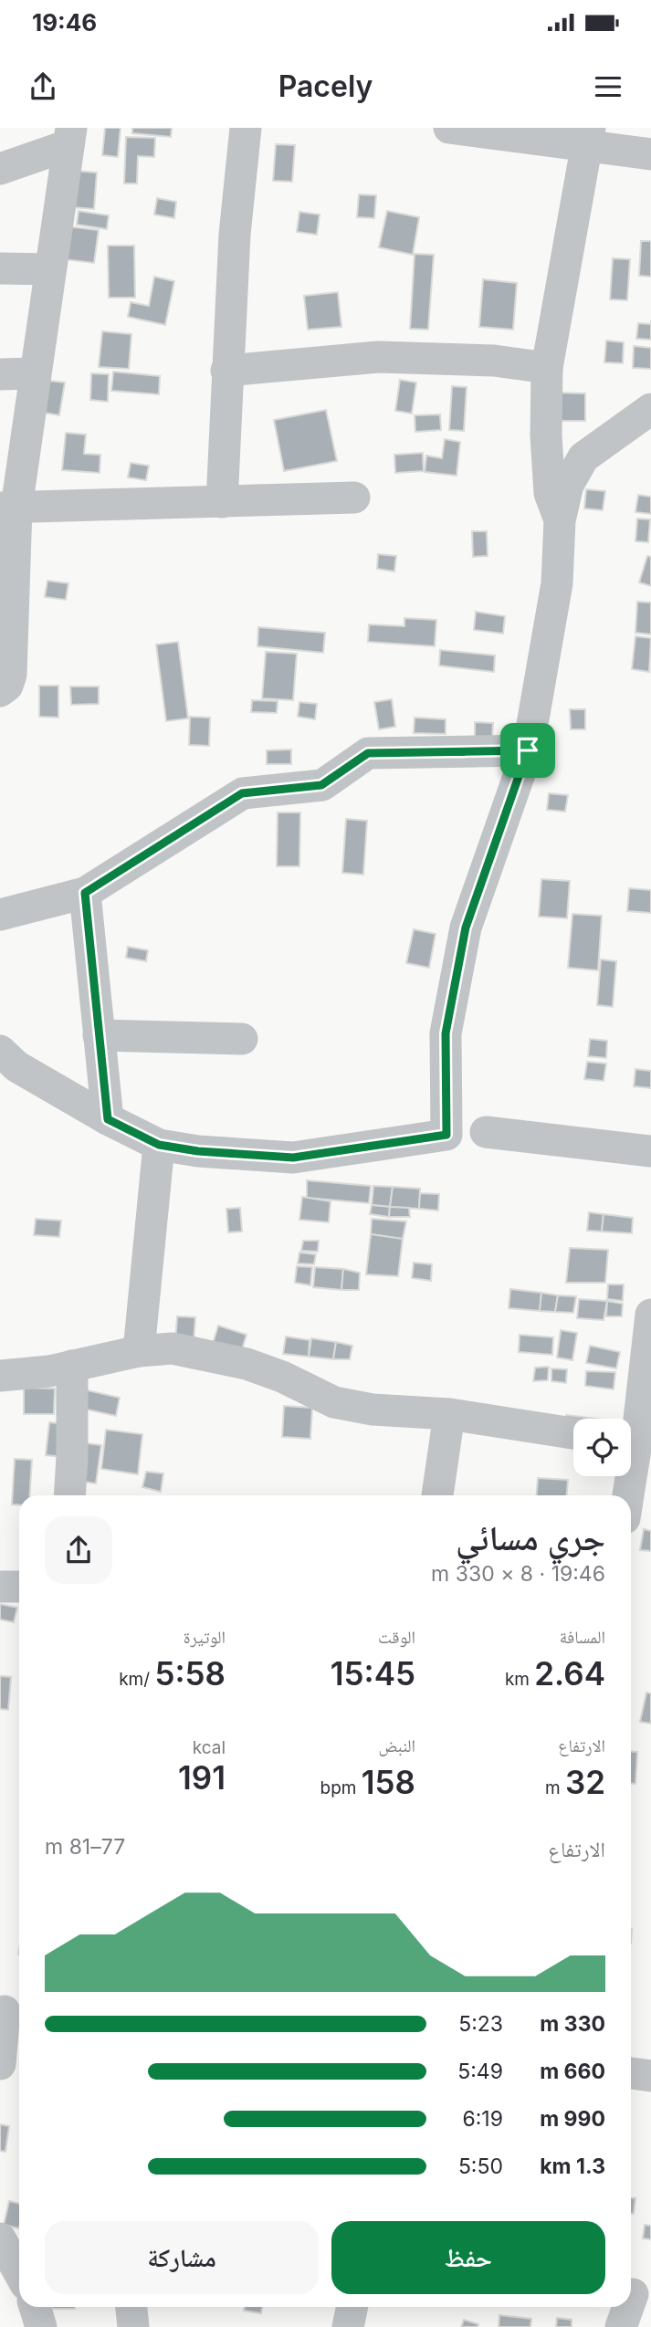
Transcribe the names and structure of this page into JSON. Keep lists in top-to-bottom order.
{
  "page": {
    "status": "19:46",
    "header": "Pacely",
    "heading": ["جري مسائي", "19:46 · 8 × 330 m"],
    "stats": [
      ["المسافة", "2.64 km"],
      ["الوقت", "15:45"],
      ["الوتيرة", "5:58 /km"],
      ["الارتفاع", "32 m"],
      ["النبض", "158 bpm"],
      ["kcal", "191"]
    ],
    "chart": ["الارتفاع", "77–81 m"],
    "list": [
      {
        "name": "330 m",
        "note": "5:23"
      },
      {
        "name": "660 m",
        "note": "5:49"
      },
      {
        "name": "990 m",
        "note": "6:19"
      },
      {
        "name": "1.3 km",
        "note": "5:50"
      }
    ],
    "buttons": ["حفظ", "مشاركة"]
  }
}
